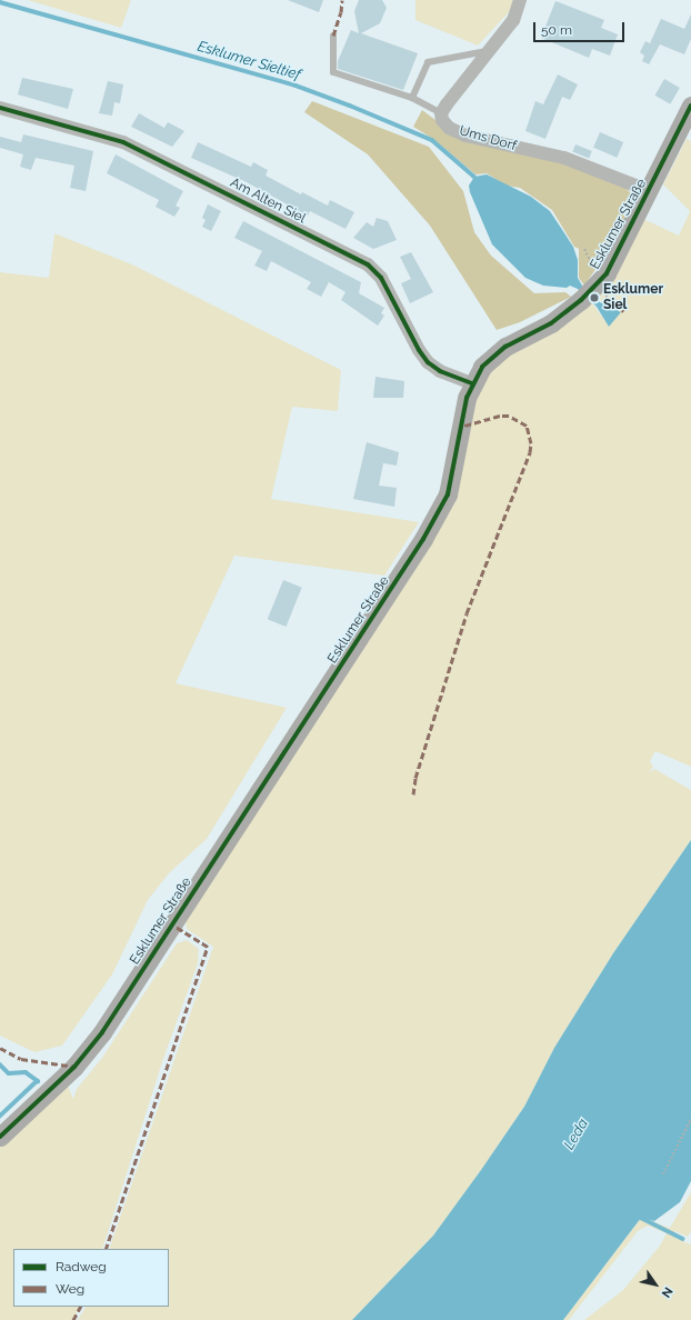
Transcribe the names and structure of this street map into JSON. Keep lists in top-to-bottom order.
{
  "streets": {
    "street": ["Ums Dorf", "Am Alten Siel", "Esklumer Straße"]
  },
  "crossings": [
    ["Ums Dorf", "Esklumer Straße"],
    ["Am Alten Siel", "Esklumer Straße"]
  ],
  "water": ["Esklumer Sieltief", "Leda"],
  "places": ["Esklumer Siel"],
  "legend": ["Radweg", "Weg"],
  "scale_bar": "50 m",
  "north": "bottom right"
}
